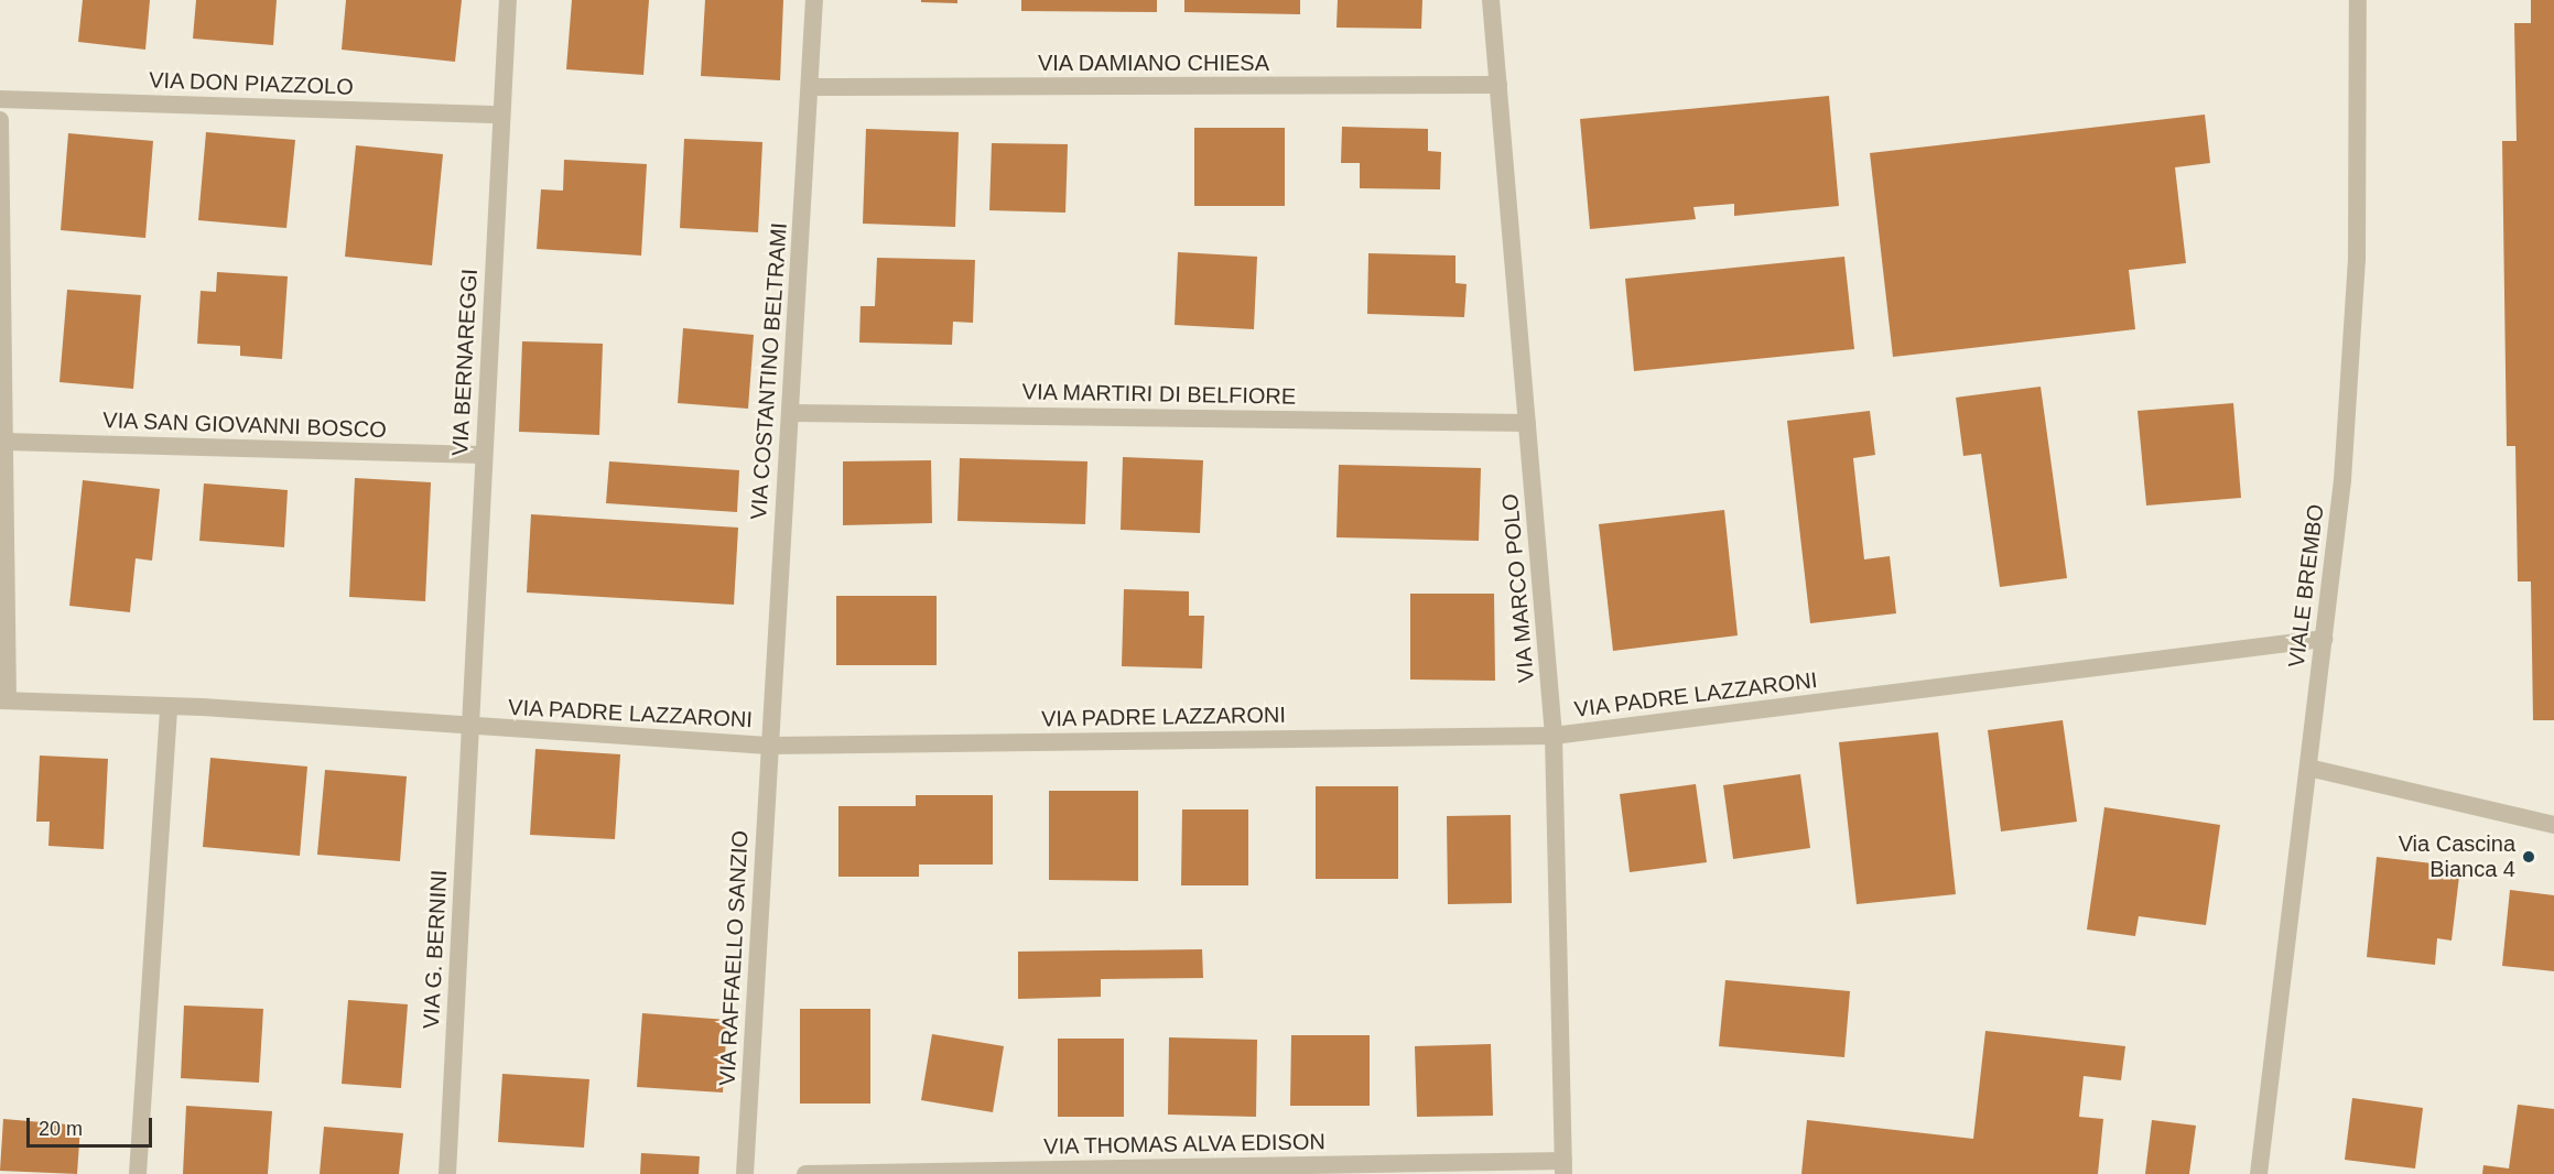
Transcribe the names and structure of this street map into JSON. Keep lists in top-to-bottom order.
{
  "streets": {
    "street": [
      "VIA DAMIANO CHIESA",
      "VIA DON PIAZZOLO",
      "VIA BERNAREGGI",
      "VIA COSTANTINO BELTRAMI",
      "VIA MARTIRI DI BELFIORE",
      "VIA SAN GIOVANNI BOSCO",
      "VIALE BREMBO",
      "VIA MARCO POLO",
      "VIA PADRE LAZZARONI",
      "VIA G. BERNINI",
      "VIA RAFFAELLO SANZIO",
      "VIA THOMAS ALVA EDISON"
    ]
  },
  "crossings": [
    ["VIA DAMIANO CHIESA", "VIA COSTANTINO BELTRAMI"],
    ["VIA DAMIANO CHIESA", "VIA MARCO POLO"],
    ["VIA DON PIAZZOLO", "VIA BERNAREGGI"],
    ["VIA BERNAREGGI", "VIA SAN GIOVANNI BOSCO"],
    ["VIA BERNAREGGI", "VIA PADRE LAZZARONI"],
    ["VIA BERNAREGGI", "VIA G. BERNINI"],
    ["VIA COSTANTINO BELTRAMI", "VIA MARTIRI DI BELFIORE"],
    ["VIA COSTANTINO BELTRAMI", "VIA PADRE LAZZARONI"],
    ["VIA COSTANTINO BELTRAMI", "VIA RAFFAELLO SANZIO"],
    ["VIA MARTIRI DI BELFIORE", "VIA MARCO POLO"],
    ["VIALE BREMBO", "VIA PADRE LAZZARONI"],
    ["VIA MARCO POLO", "VIA PADRE LAZZARONI"],
    ["VIA MARCO POLO", "VIA THOMAS ALVA EDISON"],
    ["VIA PADRE LAZZARONI", "VIA G. BERNINI"],
    ["VIA PADRE LAZZARONI", "VIA RAFFAELLO SANZIO"]
  ],
  "places": ["Via Cascina Bianca 4"],
  "scale_bar": "20 m"
}
